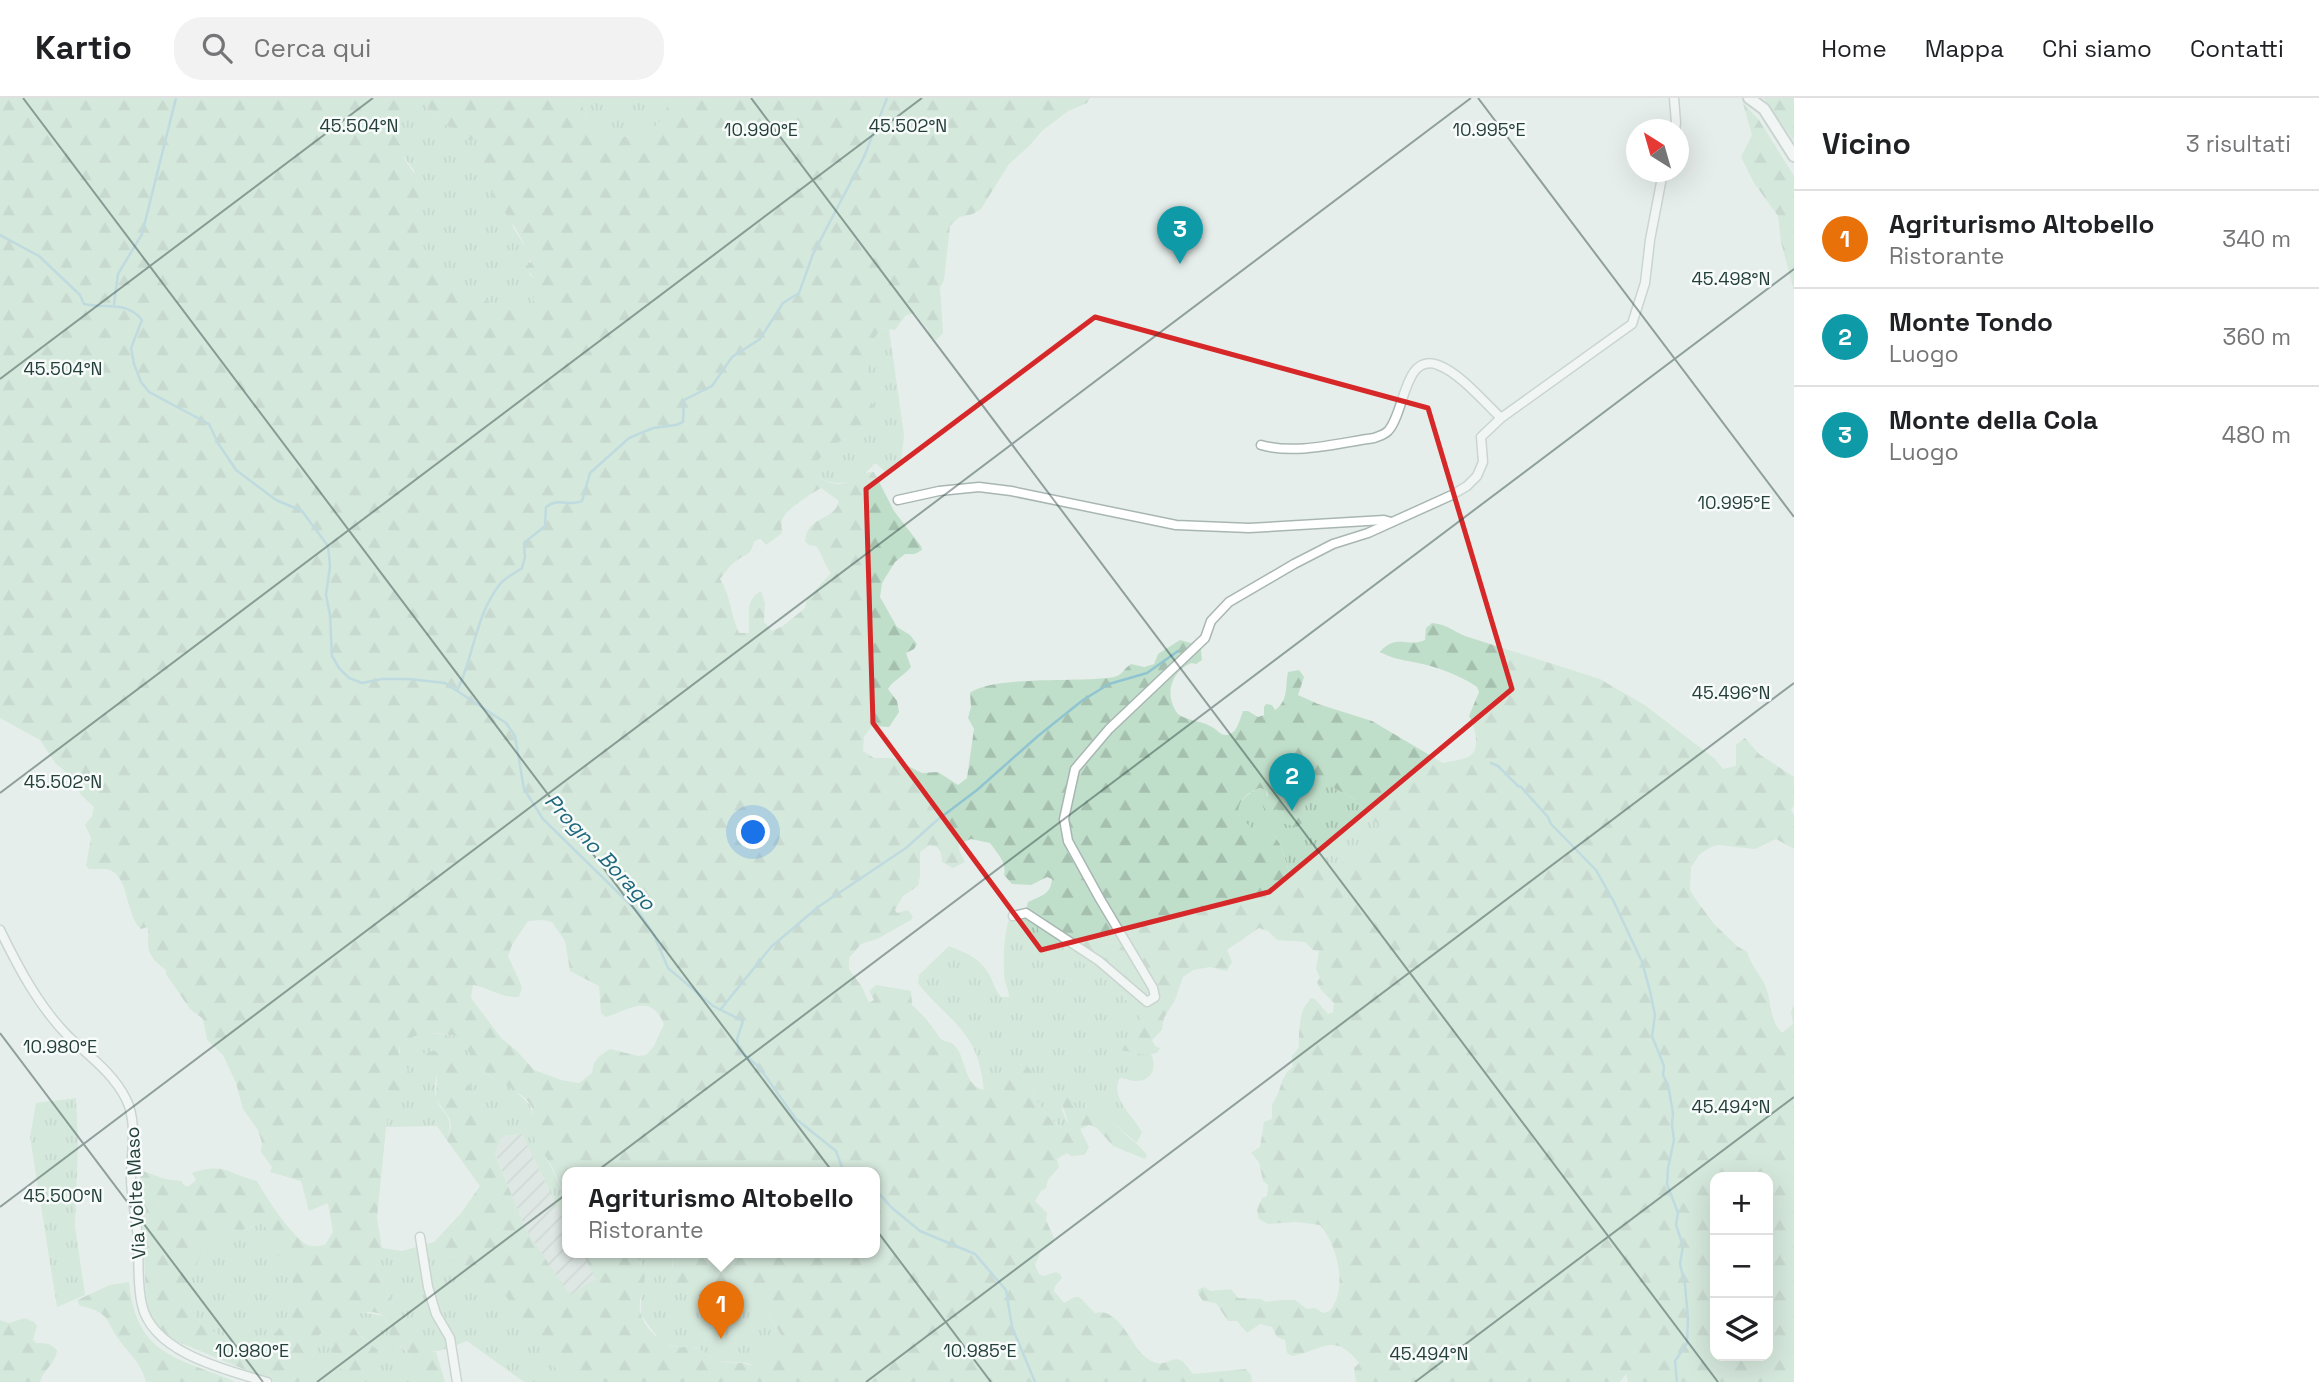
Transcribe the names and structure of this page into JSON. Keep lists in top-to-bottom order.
{
  "streets": {
    "street": ["Via Volte Maso"]
  },
  "water": ["Progno Borago"],
  "north": "top left",
  "page": {
    "header": "Kartio",
    "search": "Cerca qui",
    "nav": [
      "Home",
      "Mappa",
      "Chi siamo",
      "Contatti"
    ],
    "heading": ["Vicino", "3 risultati"],
    "list": [
      {
        "mark": "1",
        "name": "Agriturismo Altobello",
        "note": "Ristorante",
        "value": "340 m"
      },
      {
        "mark": "2",
        "name": "Monte Tondo",
        "note": "Luogo",
        "value": "360 m"
      },
      {
        "mark": "3",
        "name": "Monte della Cola",
        "note": "Luogo",
        "value": "480 m"
      }
    ],
    "pins": ["3", "2", "1"],
    "popup": ["Agriturismo Altobello", "Ristorante"],
    "map_buttons": ["+", "−"]
  },
  "coordinates": [
    "45.504°N",
    "45.502°N",
    "10.990°E",
    "10.995°E",
    "45.498°N",
    "45.496°N",
    "10.980°E",
    "45.494°N",
    "45.500°N",
    "10.985°E"
  ]
}
